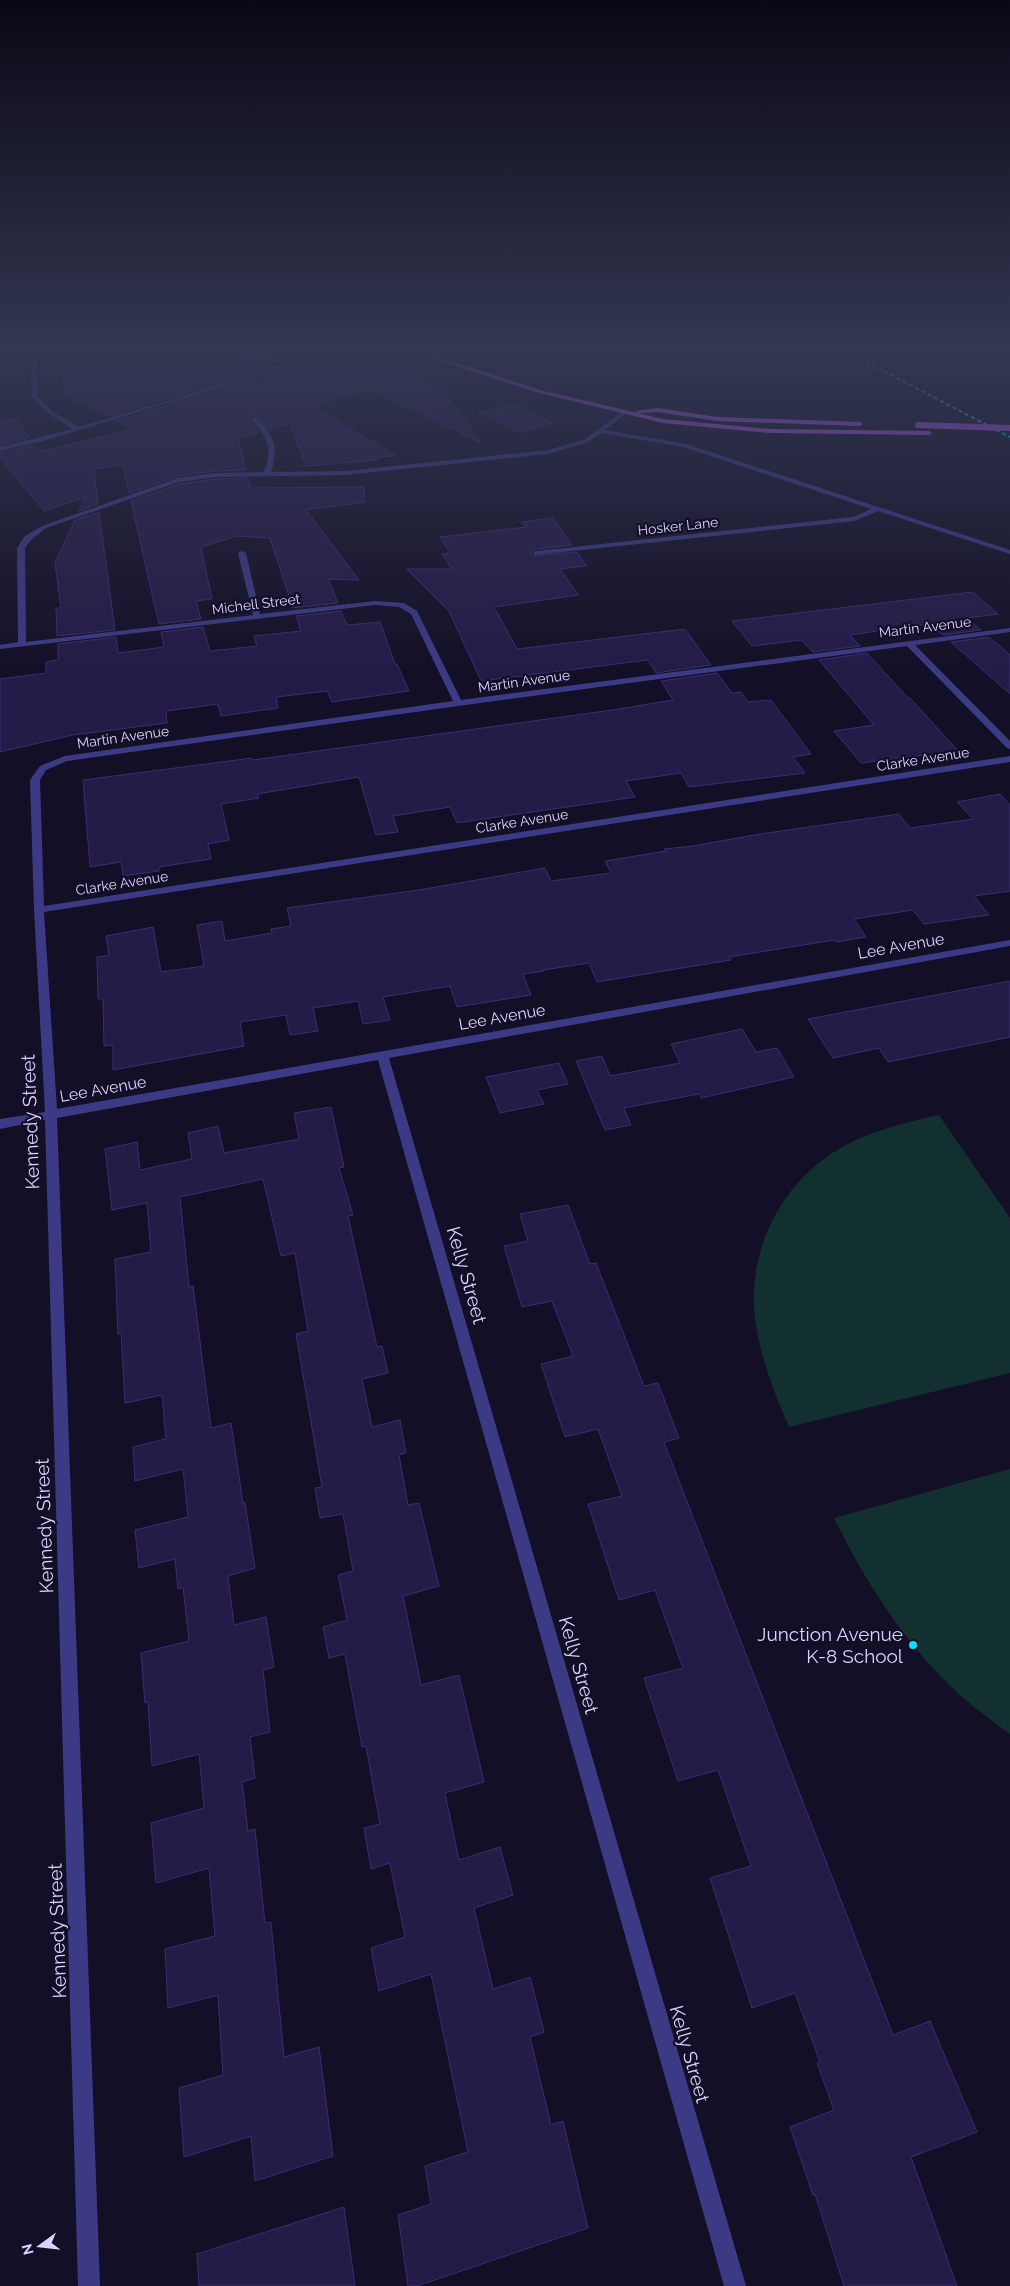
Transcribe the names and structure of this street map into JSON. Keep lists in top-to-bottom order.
{
  "streets": {
    "street": [
      "Hosker Lane",
      "Michell Street",
      "Martin Avenue",
      "Clarke Avenue",
      "Lee Avenue",
      "Kennedy Street",
      "Kelly Street"
    ]
  },
  "crossings": [
    ["Michell Street", "Martin Avenue"],
    ["Martin Avenue", "Kennedy Street"],
    ["Clarke Avenue", "Kennedy Street"],
    ["Lee Avenue", "Kennedy Street"],
    ["Lee Avenue", "Kelly Street"]
  ],
  "places": ["Junction Avenue K-8 School"],
  "north": "left"
}
